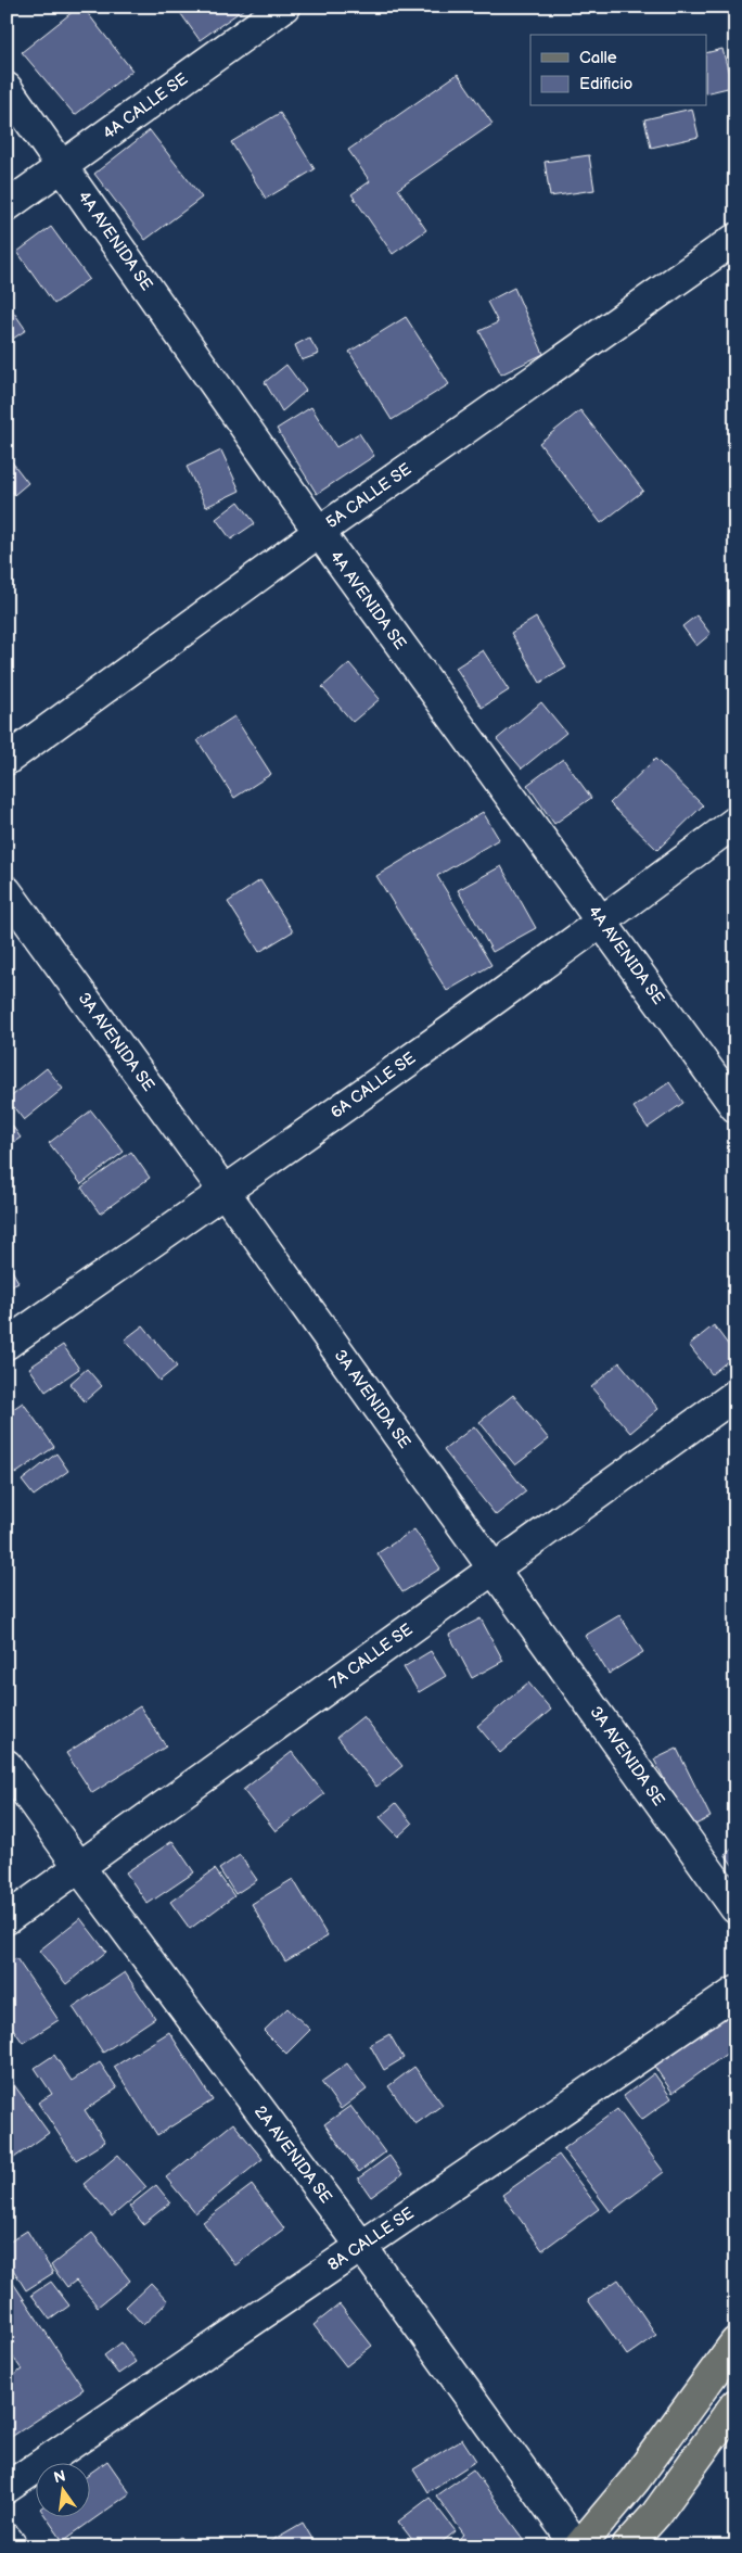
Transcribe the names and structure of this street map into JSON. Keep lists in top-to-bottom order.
{
  "streets": {
    "street": [
      "4A CALLE SE",
      "4A AVENIDA SE",
      "5A CALLE SE",
      "3A AVENIDA SE",
      "6A CALLE SE",
      "7A CALLE SE",
      "2A AVENIDA SE",
      "8A CALLE SE"
    ]
  },
  "crossings": [
    ["4A CALLE SE", "4A AVENIDA SE"],
    ["4A AVENIDA SE", "5A CALLE SE"],
    ["4A AVENIDA SE", "6A CALLE SE"],
    ["3A AVENIDA SE", "6A CALLE SE"],
    ["3A AVENIDA SE", "7A CALLE SE"],
    ["7A CALLE SE", "2A AVENIDA SE"],
    ["2A AVENIDA SE", "8A CALLE SE"]
  ],
  "legend": ["Calle", "Edificio"],
  "north": "top"
}
